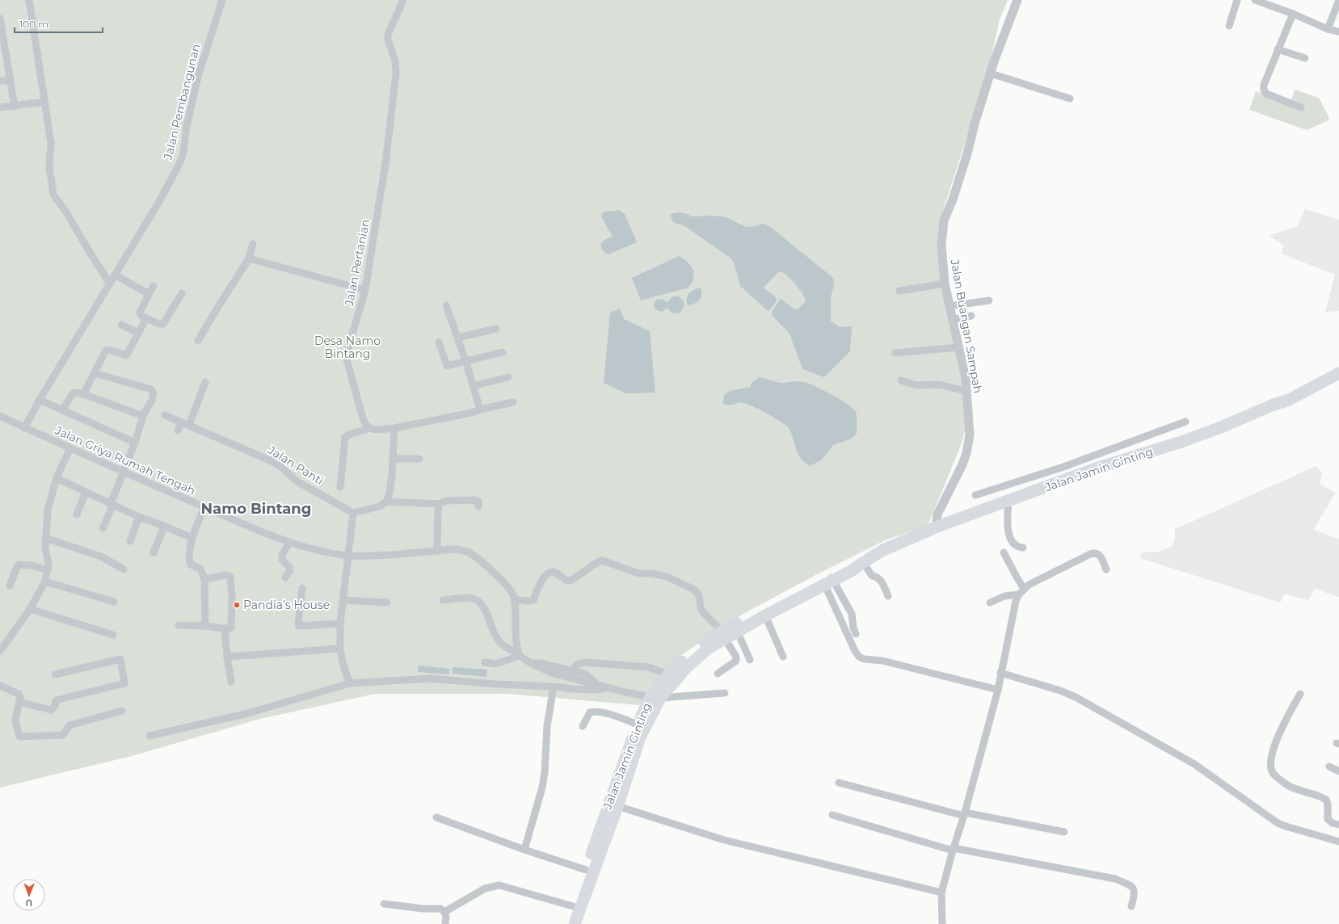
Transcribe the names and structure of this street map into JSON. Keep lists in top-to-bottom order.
{
  "streets": {
    "highway": ["Jalan Jamin Ginting"],
    "street": [
      "Jalan Pembangunan",
      "Jalan Pertanian",
      "Jalan Buangan Sampah",
      "Jalan Griya Rumah Tengah",
      "Jalan Panti"
    ]
  },
  "crossings": [
    ["Jalan Pembangunan", "Jalan Griya Rumah Tengah"],
    ["Jalan Buangan Sampah", "Jalan Jamin Ginting"]
  ],
  "districts": ["Namo Bintang"],
  "parks": ["Desa Namo Bintang"],
  "places": ["Pandia's House"],
  "scale_bar": "100 m",
  "north": "bottom"
}
